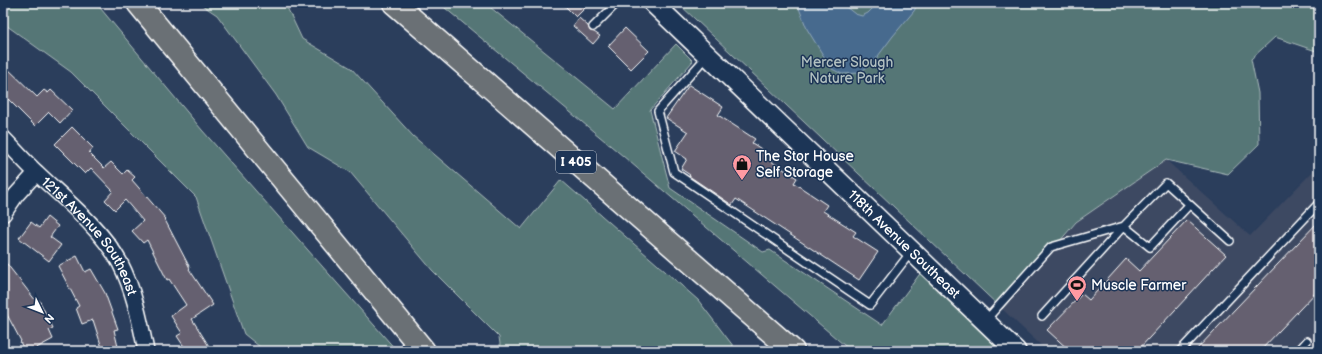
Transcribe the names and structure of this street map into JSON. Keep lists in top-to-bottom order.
{
  "streets": {
    "highway": ["I 405"],
    "street": ["121st Avenue Southeast", "118th Avenue Southeast"]
  },
  "parks": ["Mercer Slough Nature Park"],
  "places": {
    "shop": ["The Stor House Self Storage"],
    "sports": ["Muscle Farmer"]
  },
  "north": "bottom right"
}
